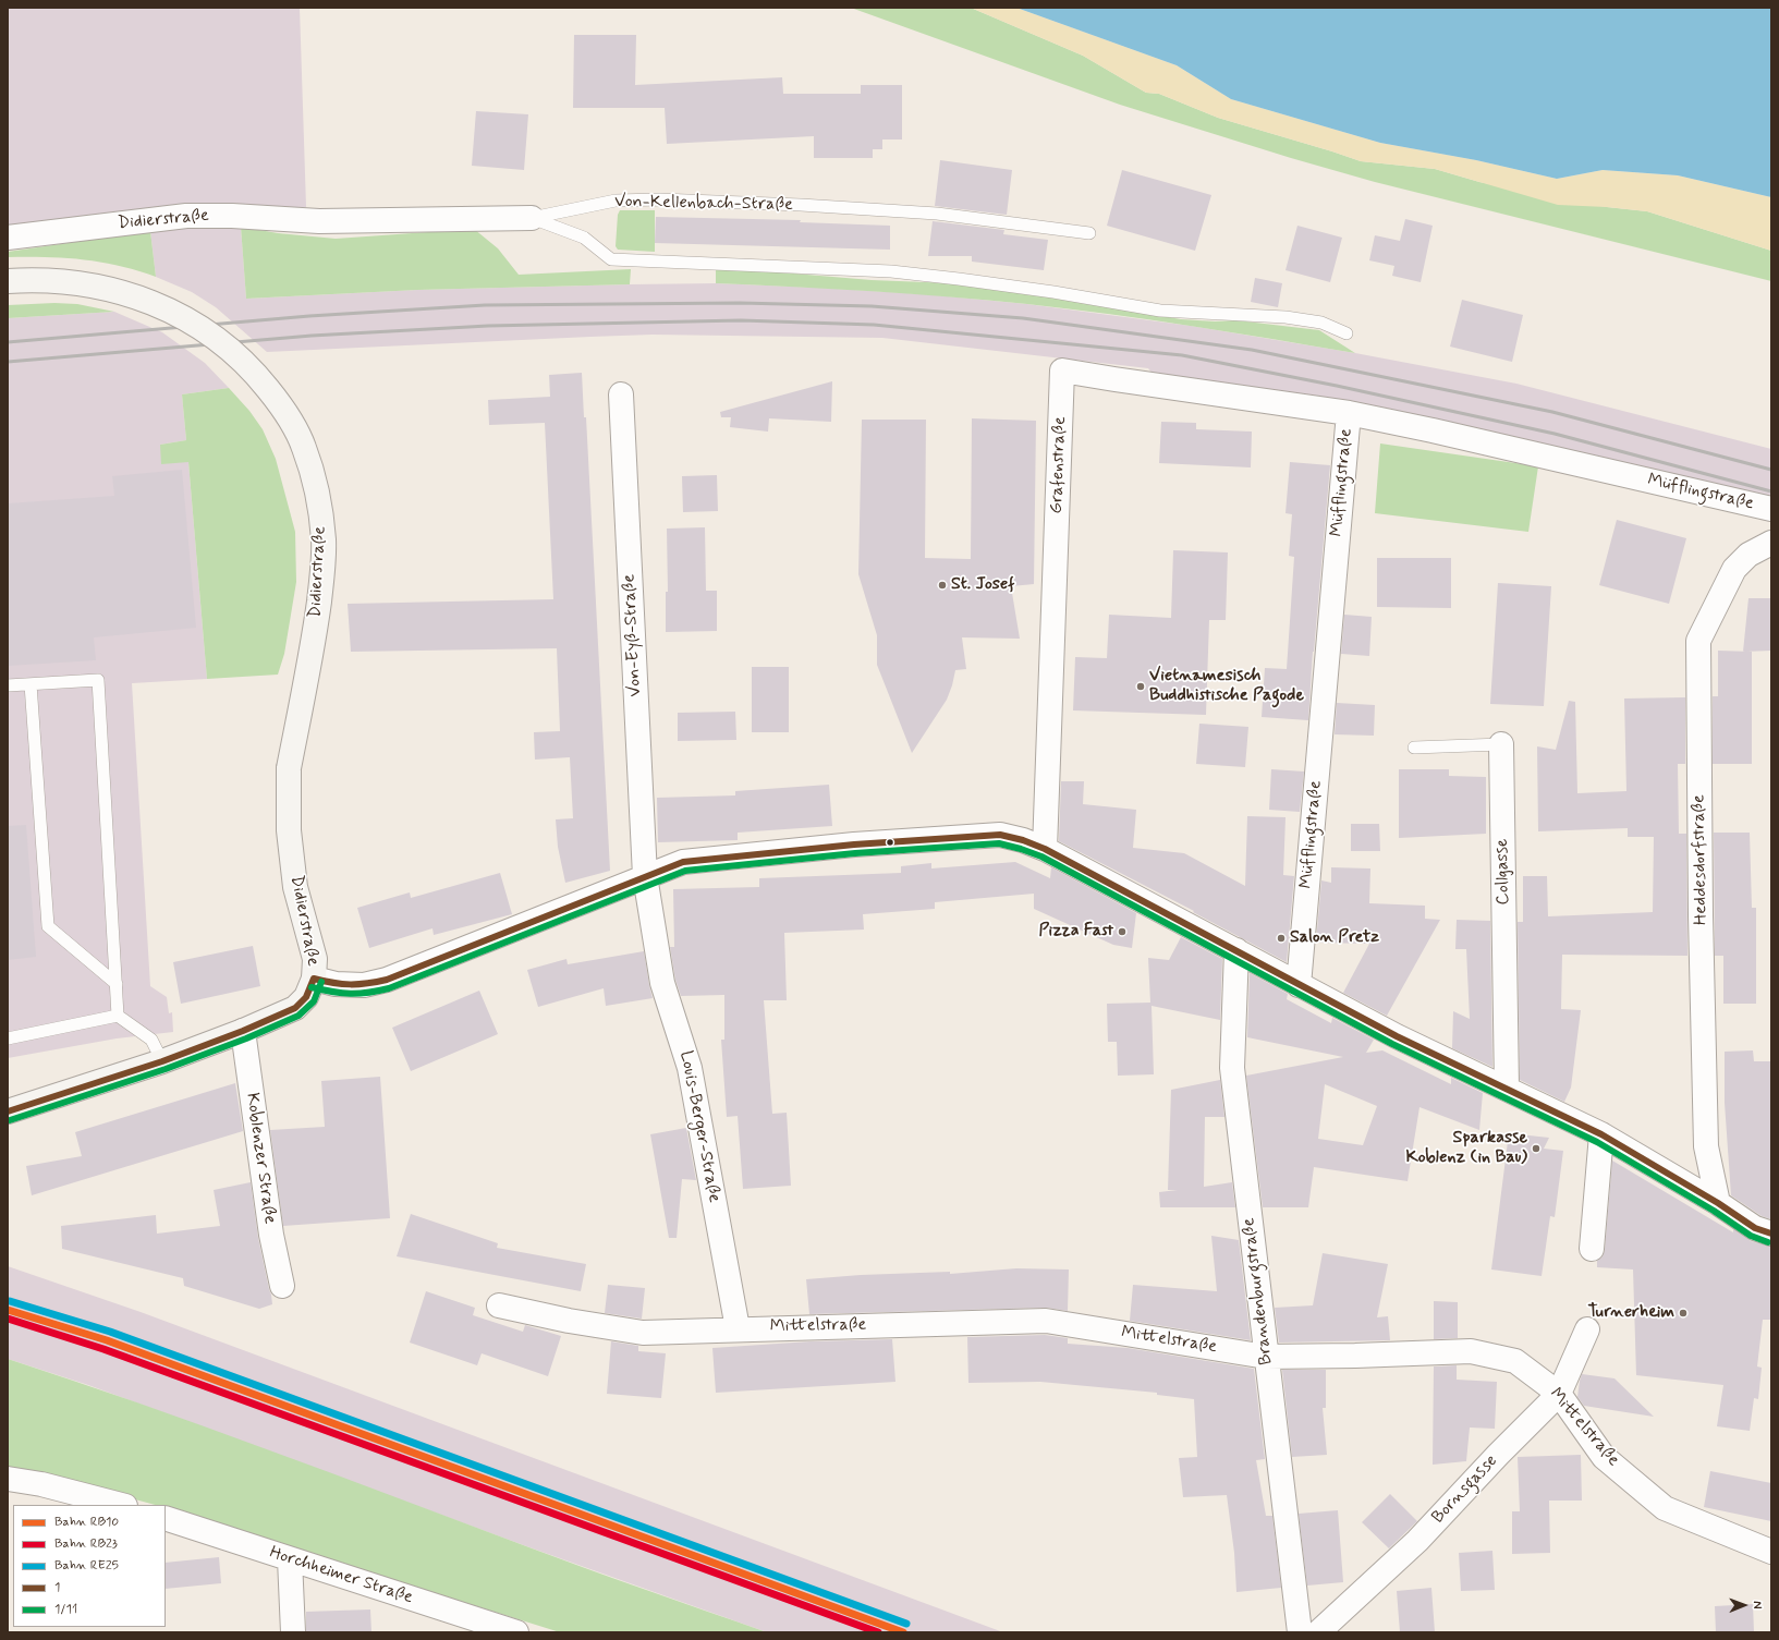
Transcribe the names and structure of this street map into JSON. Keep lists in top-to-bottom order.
{
  "streets": {
    "street": [
      "Von-Kellenbach-Straße",
      "Didierstraße",
      "Grafenstraße",
      "Müfflingstraße",
      "Von-Eyß-Straße",
      "Heddesdorfstraße",
      "Collgasse",
      "Louis-Berger-Straße",
      "Koblenzer Straße",
      "Brandenburgstraße",
      "Mittelstraße",
      "Bornsgasse",
      "Horchheimer Straße"
    ]
  },
  "crossings": [
    ["Von-Kellenbach-Straße", "Didierstraße"],
    ["Grafenstraße", "Müfflingstraße"],
    ["Von-Eyß-Straße", "Louis-Berger-Straße"],
    ["Louis-Berger-Straße", "Mittelstraße"],
    ["Brandenburgstraße", "Mittelstraße"],
    ["Mittelstraße", "Bornsgasse"]
  ],
  "places": [
    "St. Josef",
    "Vietnamesisch Buddhistische Pagode",
    "Pizza Fast",
    "Salon Pretz",
    "Sparkasse Koblenz (in Bau)",
    "Turnerheim"
  ],
  "lines": [
    "transit line 1",
    "transit line 1/11",
    "rail line RE25",
    "rail line RB10",
    "rail line RB23"
  ],
  "legend": [
    "Bahn RB10",
    "Bahn RB23",
    "Bahn RE25",
    "1",
    "1/11"
  ],
  "north": "right"
}
